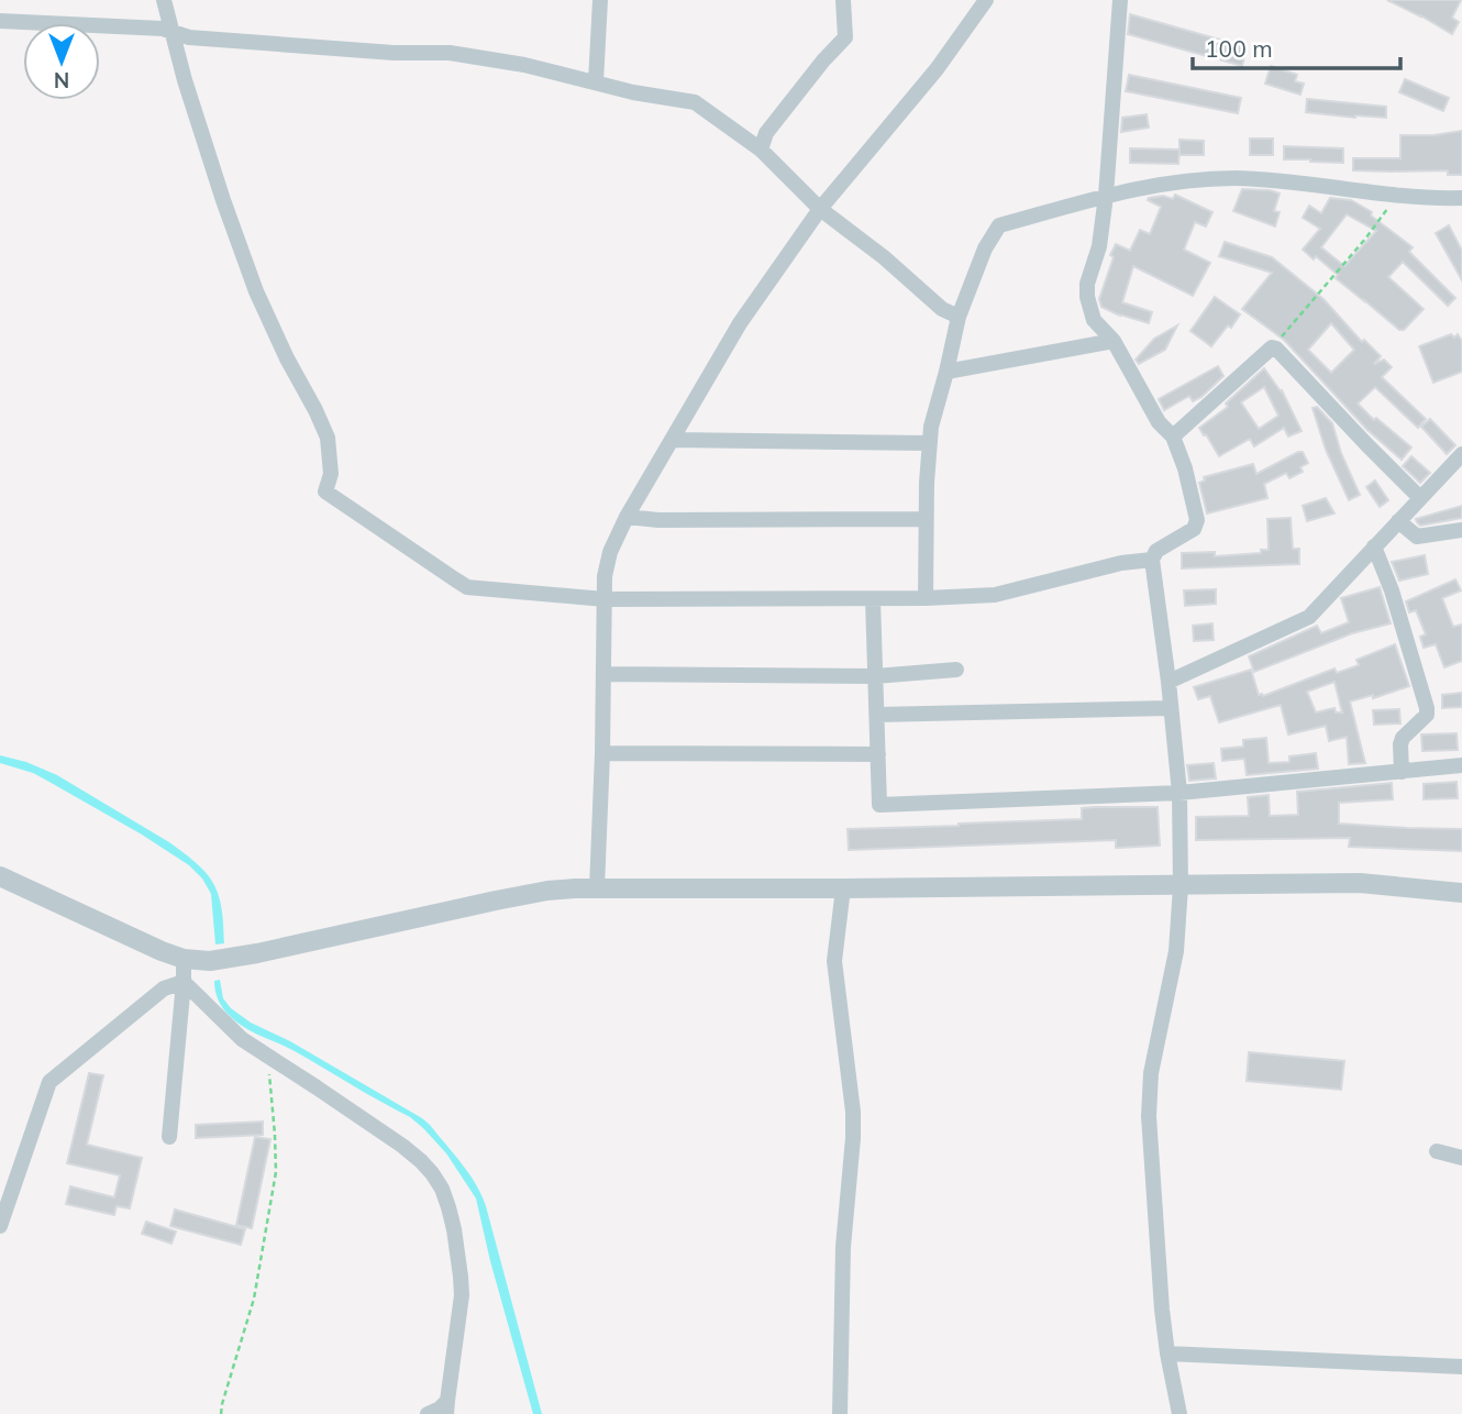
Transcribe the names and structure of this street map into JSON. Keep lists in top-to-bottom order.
{
  "scale_bar": "100 m",
  "north": "bottom"
}
